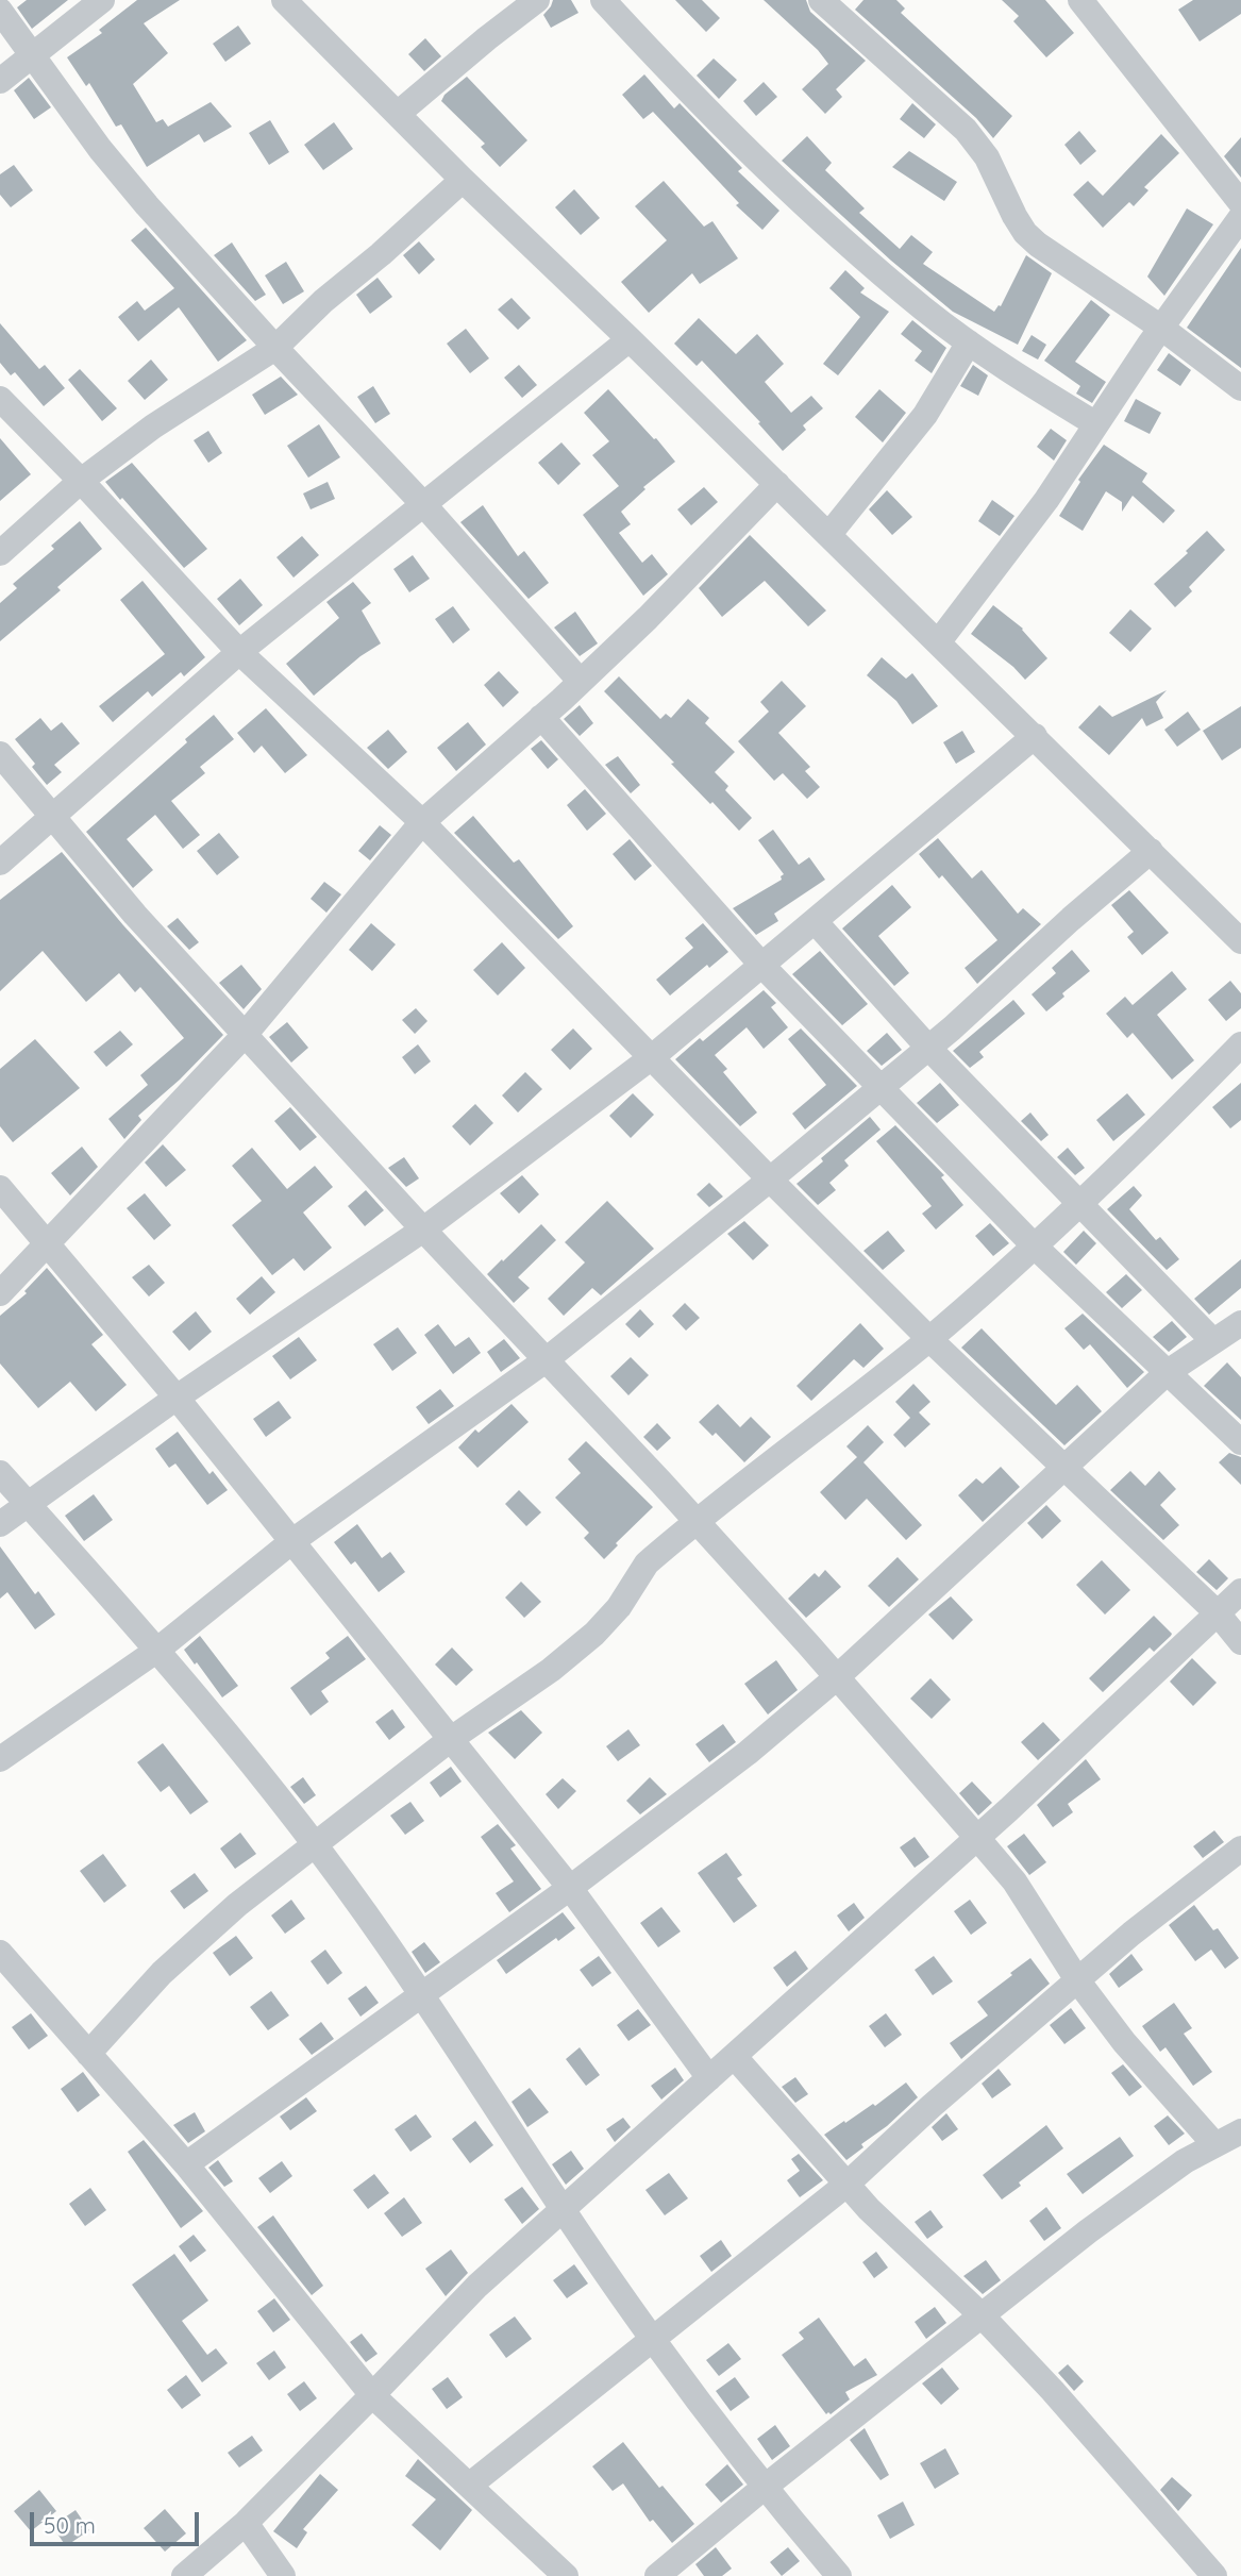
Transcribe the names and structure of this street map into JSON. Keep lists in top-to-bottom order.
{
  "scale_bar": "50 m"
}
